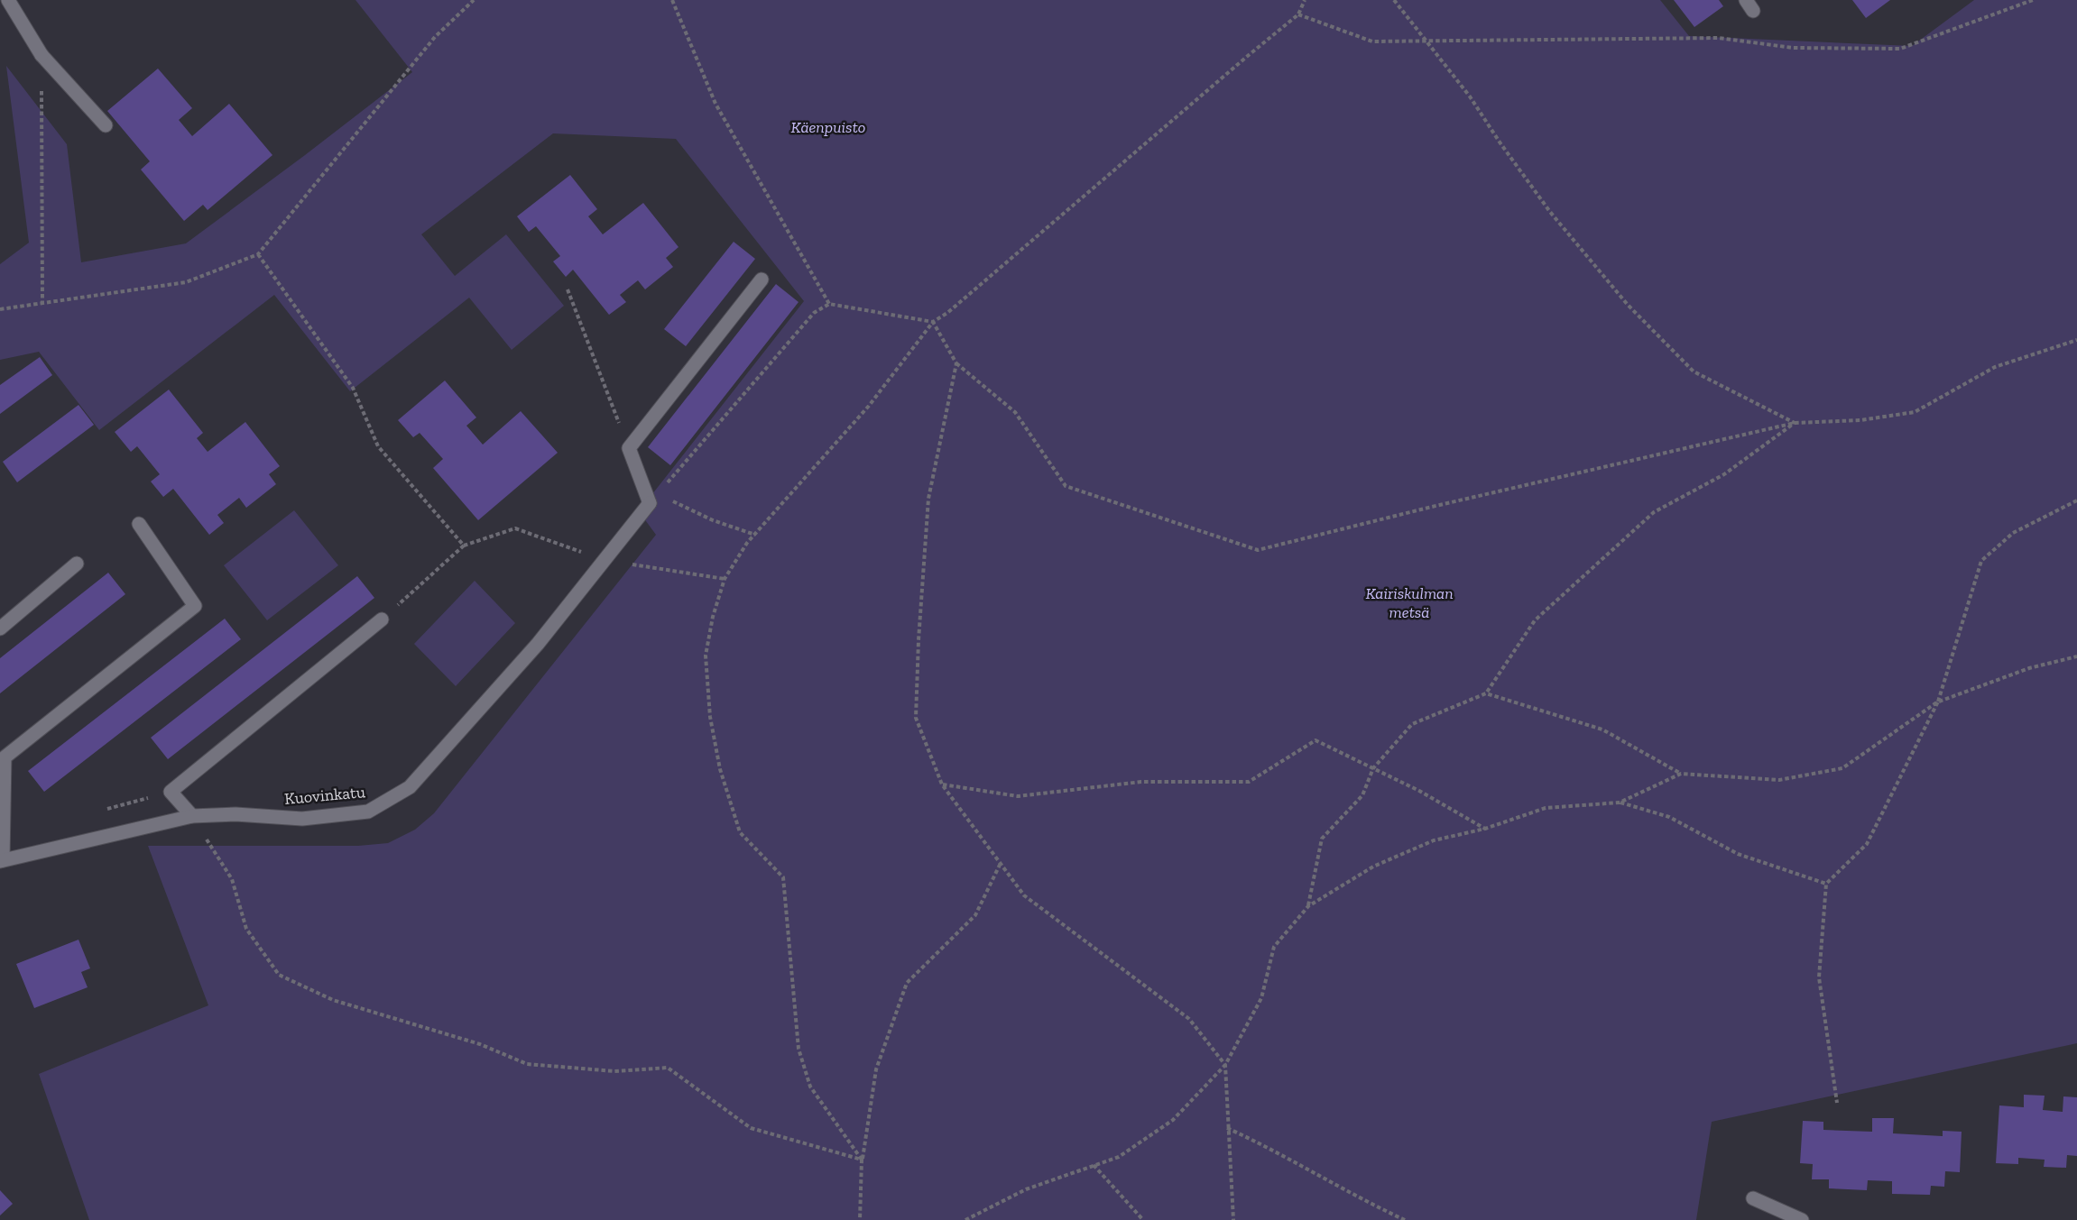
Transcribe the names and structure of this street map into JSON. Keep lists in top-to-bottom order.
{
  "streets": {
    "street": ["Kuovinkatu"]
  },
  "parks": ["Käenpuisto", "Kairiskulman metsä"]
}
